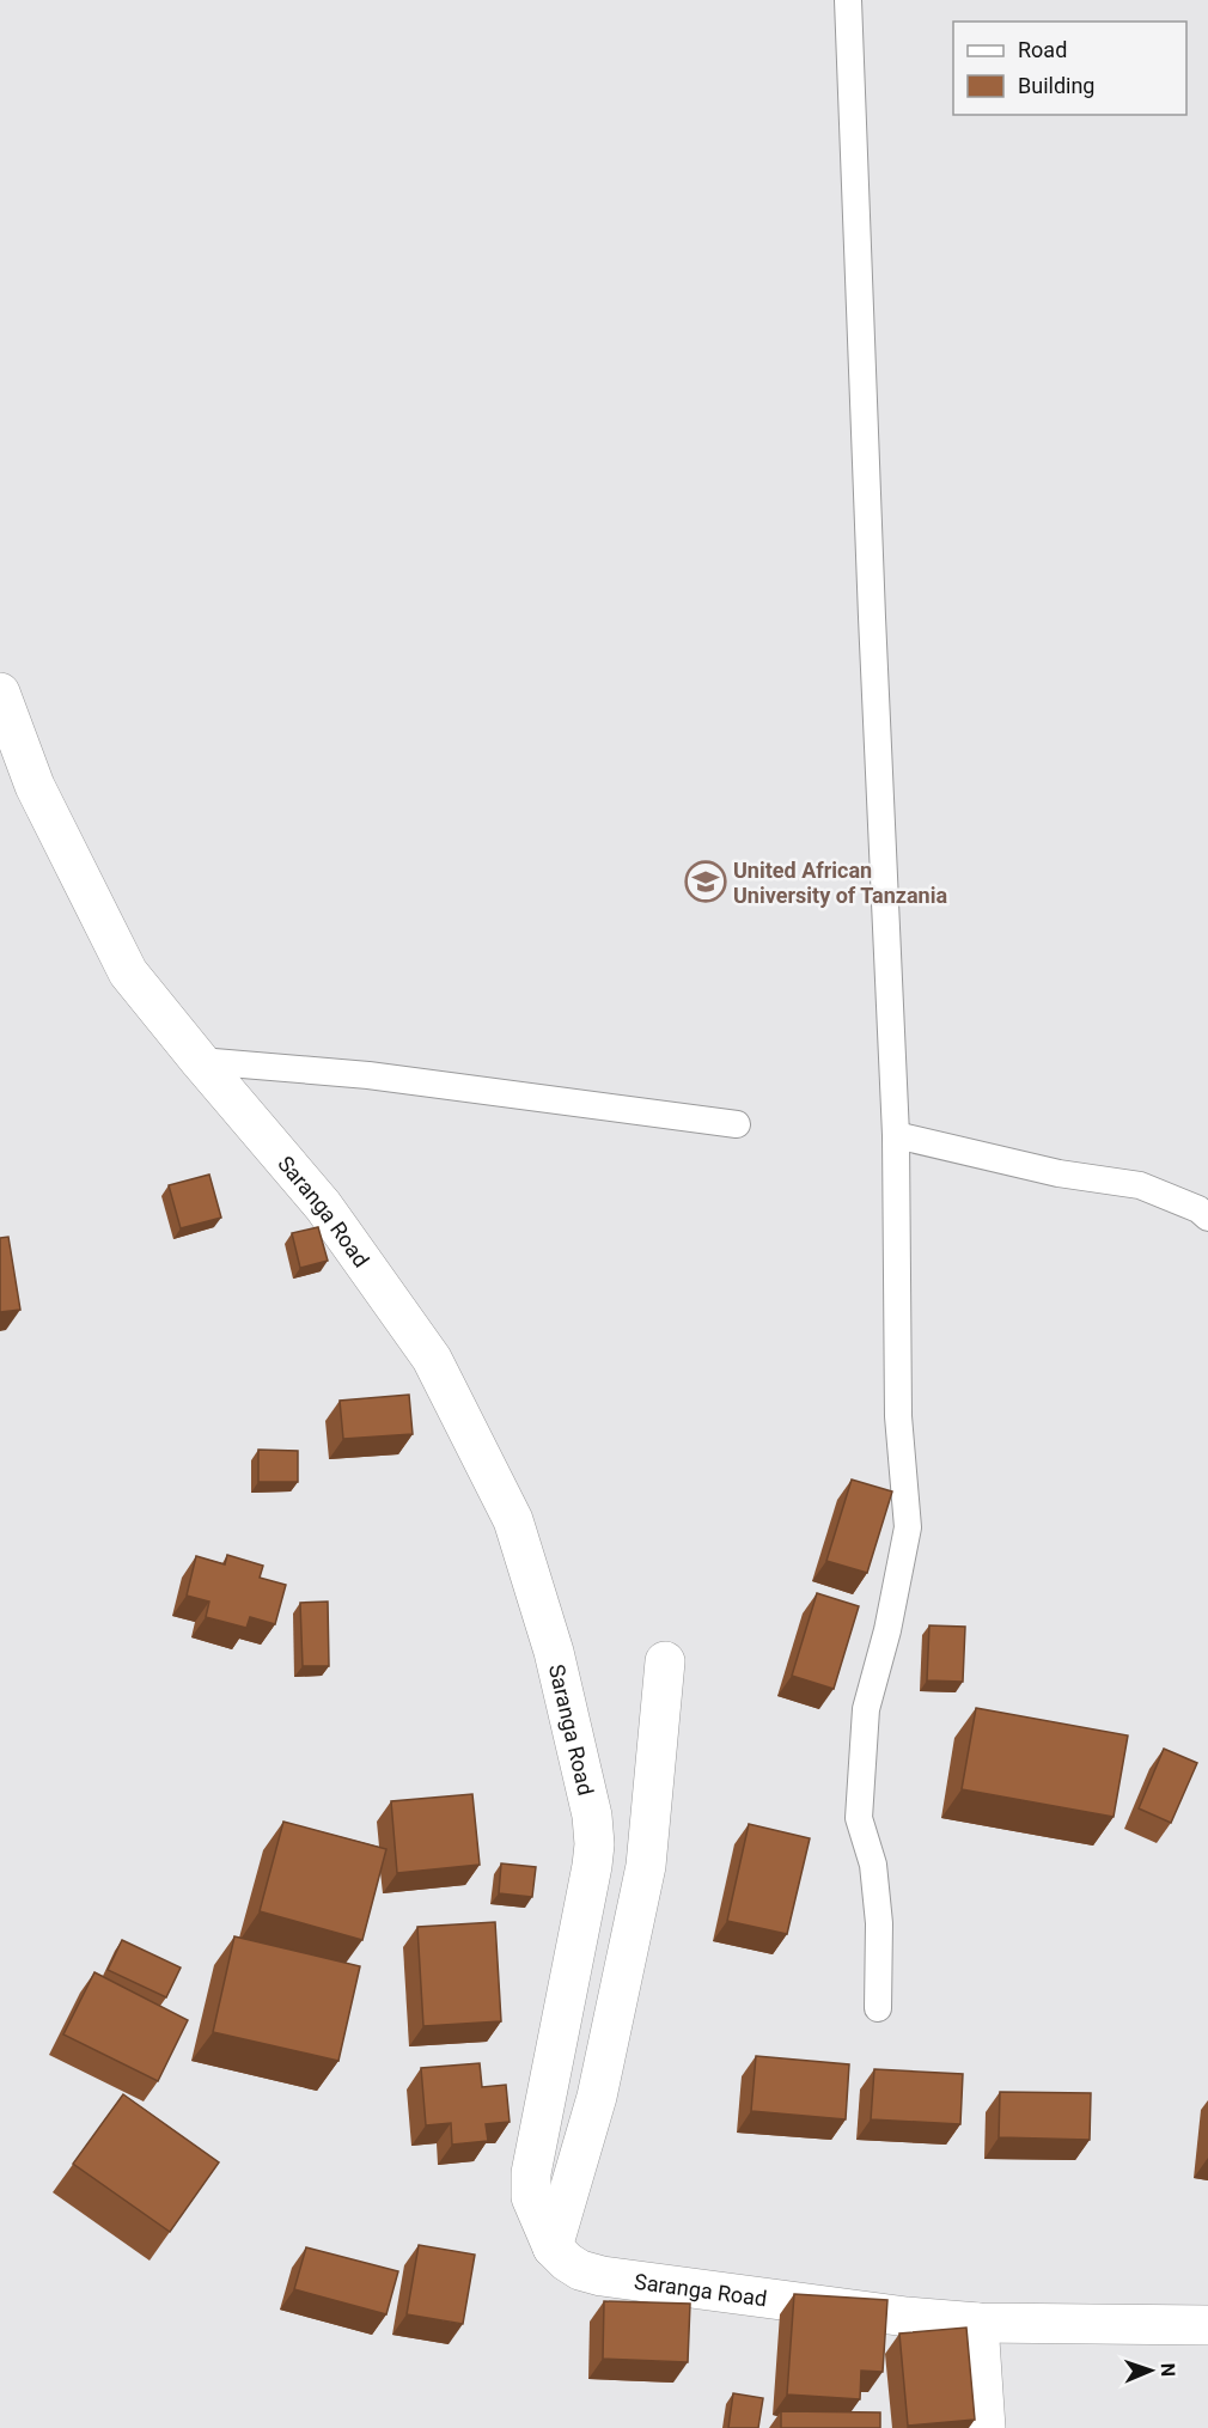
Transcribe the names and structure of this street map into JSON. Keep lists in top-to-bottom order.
{
  "streets": {
    "street": ["Saranga Road"]
  },
  "places": {
    "school or university": ["United African University of Tanzania"]
  },
  "legend": ["Road", "Building"],
  "north": "right"
}
